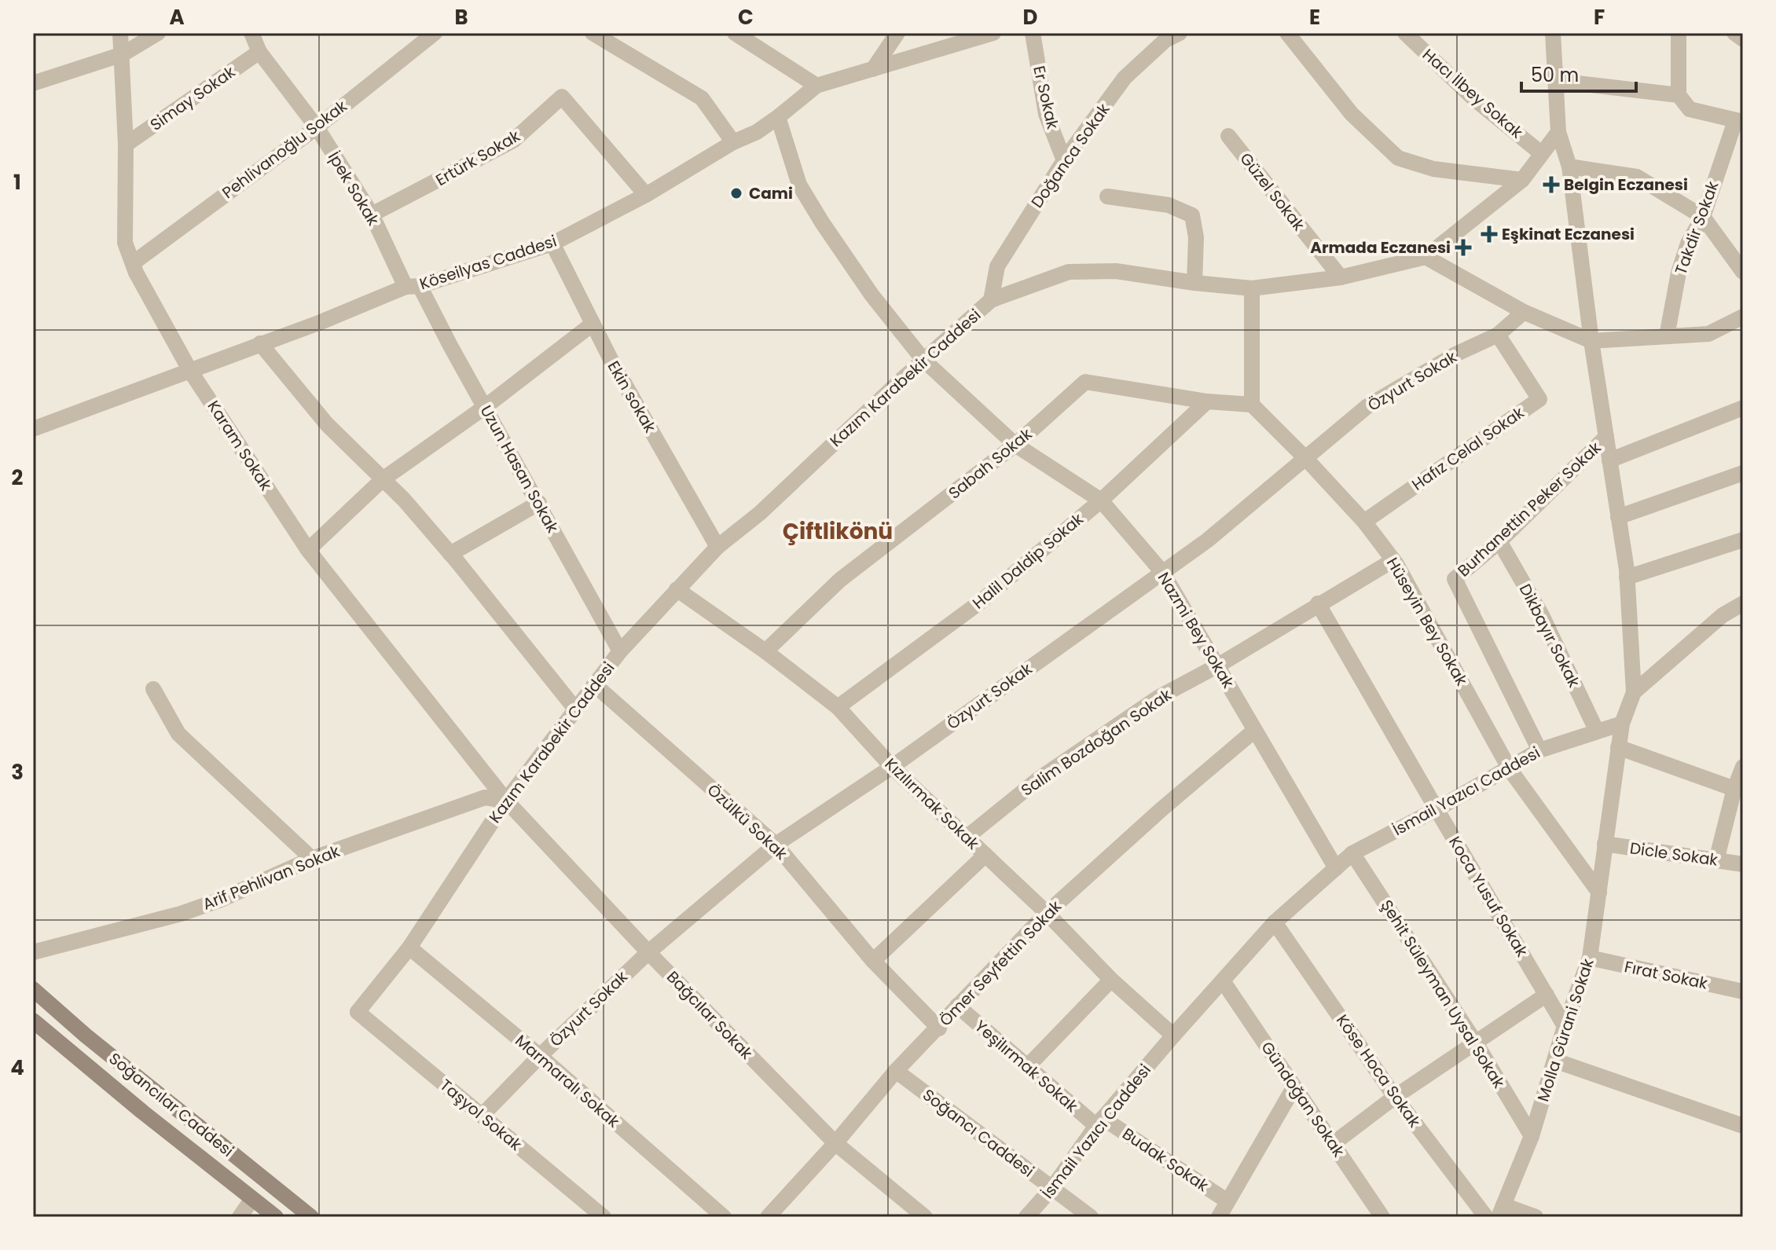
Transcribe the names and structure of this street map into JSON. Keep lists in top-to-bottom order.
{
  "streets": {
    "main road": ["Soğancılar Caddesi"],
    "street": [
      "Hacı İlbey Sokak",
      "Er Sokak",
      "Simay Sokak",
      "Pehlivanoğlu Sokak",
      "Doğanca Sokak",
      "Ertürk Sokak",
      "İpek Sokak",
      "Güzel Sokak",
      "Takdir Sokak",
      "Köseilyas Caddesi",
      "Kazım Karabekir Caddesi",
      "Özyurt Sokak",
      "Ekin sokak",
      "Karam Sokak",
      "Hafız Celal Sokak",
      "Sabah Sokak",
      "Uzun Hasan Sokak",
      "Burhanettin Peker Sokak",
      "Halil Daldip Sokak",
      "Hüseyin Bey Sokak",
      "Nazmi Bey Sokak",
      "Dikbayır Sokak",
      "Salim Bozdoğan Sokak",
      "İsmail Yazıcı Caddesi",
      "Kızılırmak Sokak",
      "Özülkü Sokak",
      "Dicle Sokak",
      "Arif Pehlivan Sokak",
      "Koca Yusuf Sokak",
      "Ömer Seyfettin Sokak",
      "Fırat Sokak",
      "Şehit Süleyman Uysal Sokak",
      "Bağcılar Sokak",
      "Molla Gürani Sokak",
      "Yeşilırmak Sokak",
      "Köse Hoca Sokak",
      "Marmaralı Sokak",
      "Gündoğan Sokak",
      "Taşyol Sokak",
      "Soğancı Caddesi",
      "Budak Sokak"
    ]
  },
  "crossings": [
    ["Hacı İlbey Sokak", "Kazım Karabekir Caddesi"],
    ["Er Sokak", "Doğanca Sokak"],
    ["Simay Sokak", "İpek Sokak"],
    ["Simay Sokak", "Karam Sokak"],
    ["Pehlivanoğlu Sokak", "İpek Sokak"],
    ["Pehlivanoğlu Sokak", "Karam Sokak"],
    ["Doğanca Sokak", "Kazım Karabekir Caddesi"],
    ["Ertürk Sokak", "İpek Sokak"],
    ["Ertürk Sokak", "Köseilyas Caddesi"],
    ["İpek Sokak", "Köseilyas Caddesi"],
    ["İpek Sokak", "Uzun Hasan Sokak"],
    ["Güzel Sokak", "Kazım Karabekir Caddesi"],
    ["Köseilyas Caddesi", "Ekin sokak"],
    ["Köseilyas Caddesi", "Karam Sokak"],
    ["Köseilyas Caddesi", "Uzun Hasan Sokak"],
    ["Köseilyas Caddesi", "Nazmi Bey Sokak"],
    ["Kazım Karabekir Caddesi", "Ekin sokak"],
    ["Kazım Karabekir Caddesi", "Karam Sokak"],
    ["Kazım Karabekir Caddesi", "Uzun Hasan Sokak"],
    ["Kazım Karabekir Caddesi", "Nazmi Bey Sokak"],
    ["Kazım Karabekir Caddesi", "Kızılırmak Sokak"],
    ["Kazım Karabekir Caddesi", "Özülkü Sokak"],
    ["Kazım Karabekir Caddesi", "Arif Pehlivan Sokak"],
    ["Kazım Karabekir Caddesi", "Bağcılar Sokak"],
    ["Kazım Karabekir Caddesi", "Marmaralı Sokak"],
    ["Kazım Karabekir Caddesi", "Taşyol Sokak"],
    ["Özyurt Sokak", "Hafız Celal Sokak"],
    ["Özyurt Sokak", "Hüseyin Bey Sokak"],
    ["Özyurt Sokak", "Nazmi Bey Sokak"],
    ["Özyurt Sokak", "Kızılırmak Sokak"],
    ["Özyurt Sokak", "Özülkü Sokak"],
    ["Özyurt Sokak", "Bağcılar Sokak"],
    ["Özyurt Sokak", "Marmaralı Sokak"],
    ["Özyurt Sokak", "Taşyol Sokak"],
    ["Karam Sokak", "Arif Pehlivan Sokak"],
    ["Karam Sokak", "Bağcılar Sokak"],
    ["Hafız Celal Sokak", "Hüseyin Bey Sokak"],
    ["Sabah Sokak", "Halil Daldip Sokak"],
    ["Sabah Sokak", "Hüseyin Bey Sokak"],
    ["Sabah Sokak", "Nazmi Bey Sokak"],
    ["Sabah Sokak", "Kızılırmak Sokak"],
    ["Burhanettin Peker Sokak", "Dikbayır Sokak"],
    ["Burhanettin Peker Sokak", "İsmail Yazıcı Caddesi"],
    ["Halil Daldip Sokak", "Nazmi Bey Sokak"],
    ["Halil Daldip Sokak", "Kızılırmak Sokak"],
    ["Hüseyin Bey Sokak", "Salim Bozdoğan Sokak"],
    ["Hüseyin Bey Sokak", "İsmail Yazıcı Caddesi"],
    ["Hüseyin Bey Sokak", "Molla Gürani Sokak"],
    ["Nazmi Bey Sokak", "Salim Bozdoğan Sokak"],
    ["Nazmi Bey Sokak", "İsmail Yazıcı Caddesi"],
    ["Nazmi Bey Sokak", "Ömer Seyfettin Sokak"],
    ["Dikbayır Sokak", "İsmail Yazıcı Caddesi"],
    ["Salim Bozdoğan Sokak", "Kızılırmak Sokak"],
    ["Salim Bozdoğan Sokak", "Koca Yusuf Sokak"],
    ["İsmail Yazıcı Caddesi", "Kızılırmak Sokak"],
    ["İsmail Yazıcı Caddesi", "Koca Yusuf Sokak"],
    ["İsmail Yazıcı Caddesi", "Şehit Süleyman Uysal Sokak"],
    ["İsmail Yazıcı Caddesi", "Molla Gürani Sokak"],
    ["İsmail Yazıcı Caddesi", "Yeşilırmak Sokak"],
    ["İsmail Yazıcı Caddesi", "Köse Hoca Sokak"],
    ["İsmail Yazıcı Caddesi", "Gündoğan Sokak"],
    ["İsmail Yazıcı Caddesi", "Soğancı Caddesi"],
    ["İsmail Yazıcı Caddesi", "Budak Sokak"],
    ["Kızılırmak Sokak", "Ömer Seyfettin Sokak"],
    ["Özülkü Sokak", "Ömer Seyfettin Sokak"],
    ["Dicle Sokak", "Molla Gürani Sokak"],
    ["Arif Pehlivan Sokak", "Bağcılar Sokak"],
    ["Koca Yusuf Sokak", "Molla Gürani Sokak"],
    ["Ömer Seyfettin Sokak", "Bağcılar Sokak"],
    ["Ömer Seyfettin Sokak", "Yeşilırmak Sokak"],
    ["Ömer Seyfettin Sokak", "Soğancı Caddesi"],
    ["Fırat Sokak", "Molla Gürani Sokak"],
    ["Şehit Süleyman Uysal Sokak", "Molla Gürani Sokak"],
    ["Yeşilırmak Sokak", "Budak Sokak"]
  ],
  "districts": ["Çiftlikönü"],
  "places": {
    "health": ["Belgin Eczanesi", "Eşkinat Eczanesi", "Armada Eczanesi"],
    "other": ["Cami"]
  },
  "scale_bar": "50 m",
  "grid": {
    "columns": [
      "A",
      "B",
      "C",
      "D",
      "E",
      "F"
    ],
    "rows": [
      "1",
      "2",
      "3",
      "4"
    ]
  }
}
